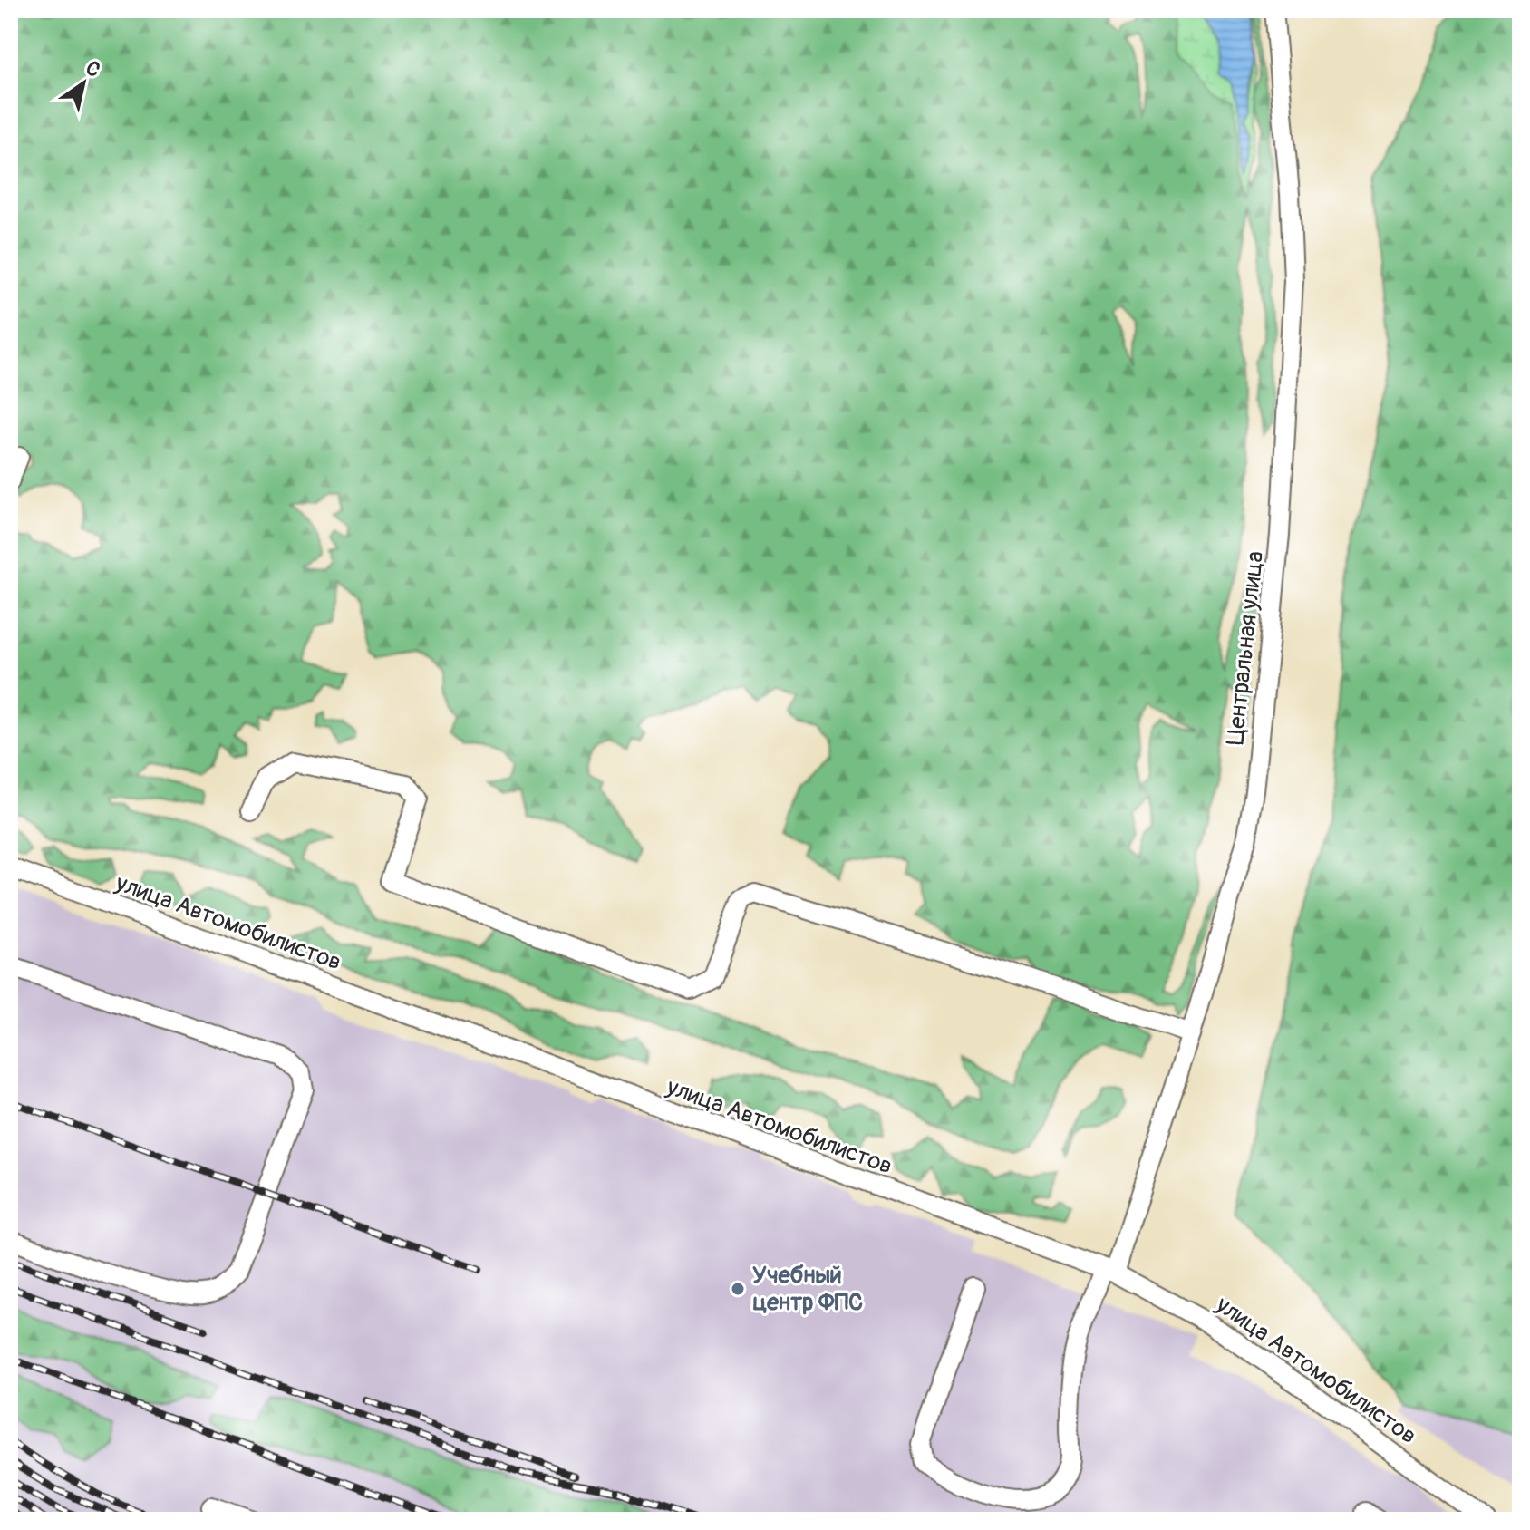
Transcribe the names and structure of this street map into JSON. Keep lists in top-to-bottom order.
{
  "streets": {
    "street": ["Центральная улица", "улица Автомобилистов"]
  },
  "crossings": [
    ["Центральная улица", "улица Автомобилистов"]
  ],
  "places": ["Учебный центр ФПС"],
  "north": "top right"
}
